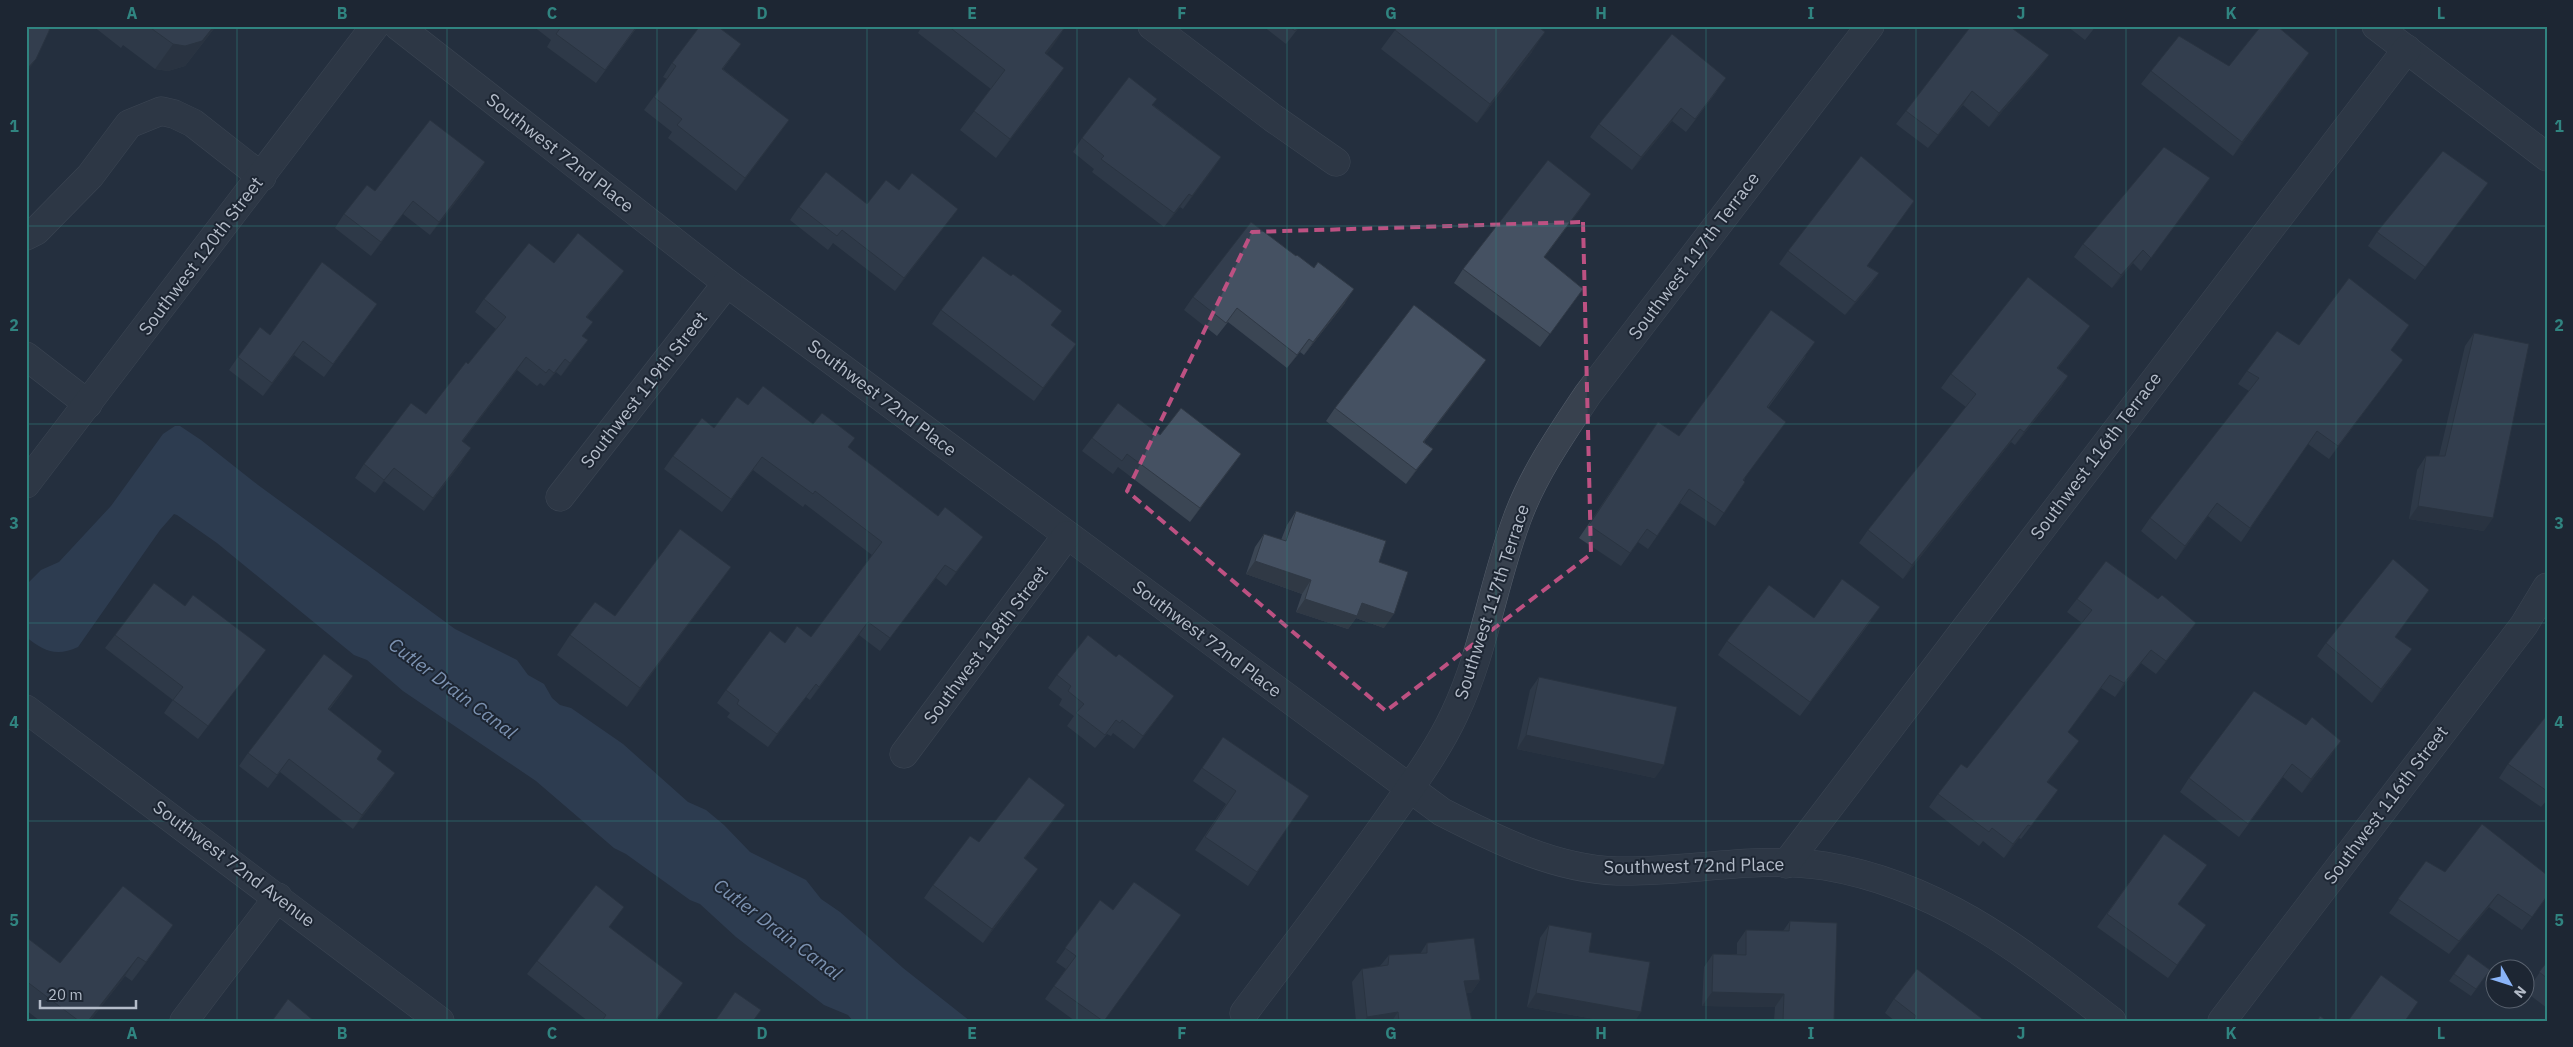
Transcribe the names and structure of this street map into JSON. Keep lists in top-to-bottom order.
{
  "streets": {
    "street": [
      "Southwest 72nd Place",
      "Southwest 120th Street",
      "Southwest 117th Terrace",
      "Southwest 119th Street",
      "Southwest 116th Terrace",
      "Southwest 118th Street",
      "Southwest 116th Street",
      "Southwest 72nd Avenue"
    ]
  },
  "crossings": [
    ["Southwest 72nd Place", "Southwest 117th Terrace"],
    ["Southwest 72nd Place", "Southwest 119th Street"],
    ["Southwest 72nd Place", "Southwest 116th Terrace"],
    ["Southwest 72nd Place", "Southwest 118th Street"]
  ],
  "water": ["Cutler Drain Canal"],
  "scale_bar": "20 m",
  "north": "bottom right",
  "grid": {
    "columns": [
      "A",
      "B",
      "C",
      "D",
      "E",
      "F",
      "G",
      "H",
      "I",
      "J",
      "K",
      "L"
    ],
    "rows": [
      "1",
      "2",
      "3",
      "4",
      "5"
    ]
  }
}
